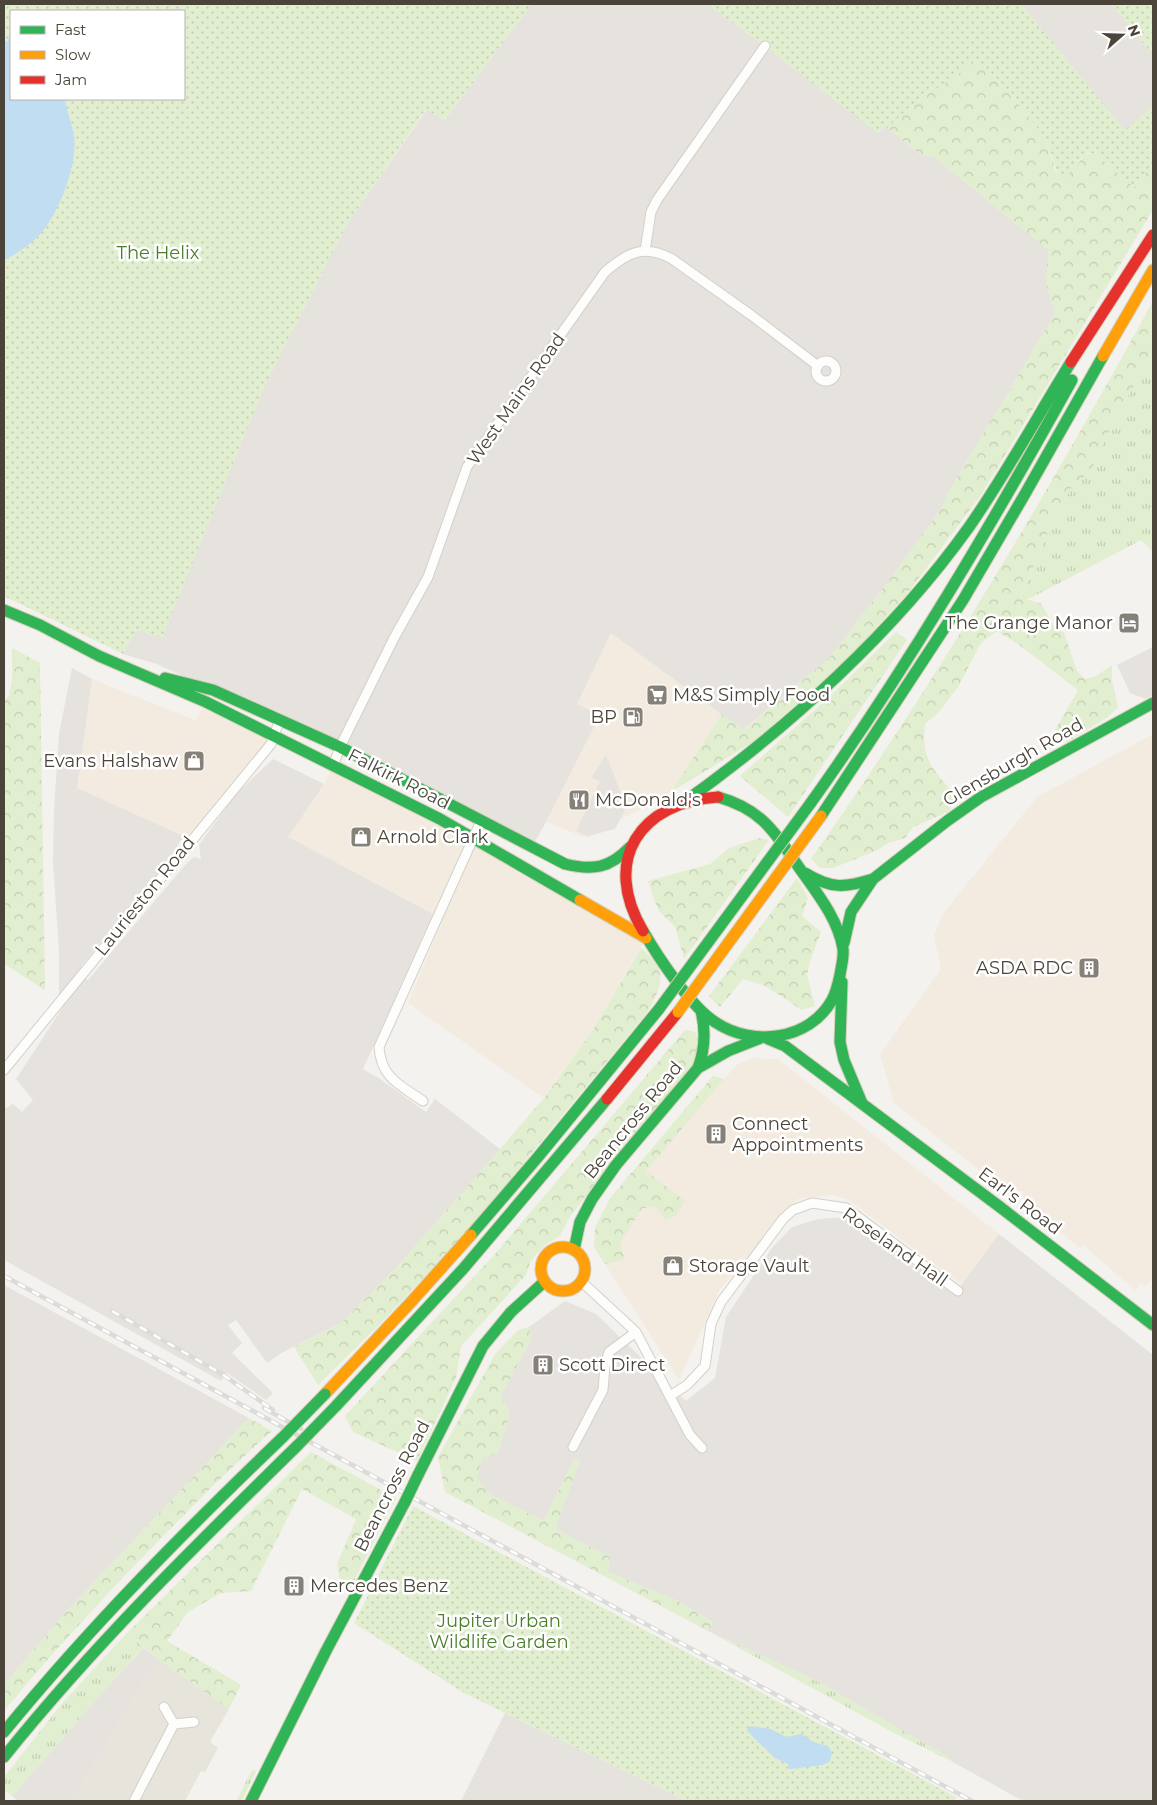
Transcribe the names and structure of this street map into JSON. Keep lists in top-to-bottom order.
{
  "streets": {
    "main road": [
      "Glensburgh Road",
      "Falkirk Road",
      "Beancross Road",
      "Earl's Road"
    ],
    "street": ["West Mains Road", "Laurieston Road", "Roseland Hall"]
  },
  "crossings": [
    ["West Mains Road", "Falkirk Road"],
    ["Falkirk Road", "Laurieston Road"],
    ["Beancross Road", "Earl's Road"]
  ],
  "parks": ["The Helix", "Jupiter Urban Wildlife Garden"],
  "places": {
    "hotel": ["The Grange Manor"],
    "supermarket": ["M&S Simply Food"],
    "fuel station": ["BP"],
    "shop": ["Evans Halshaw", "Arnold Clark", "Storage Vault"],
    "restaurant": ["McDonald's"],
    "building": [
      "ASDA RDC",
      "Connect Appointments",
      "Scott Direct",
      "Mercedes Benz"
    ]
  },
  "legend": ["Fast", "Slow", "Jam"],
  "north": "right"
}
